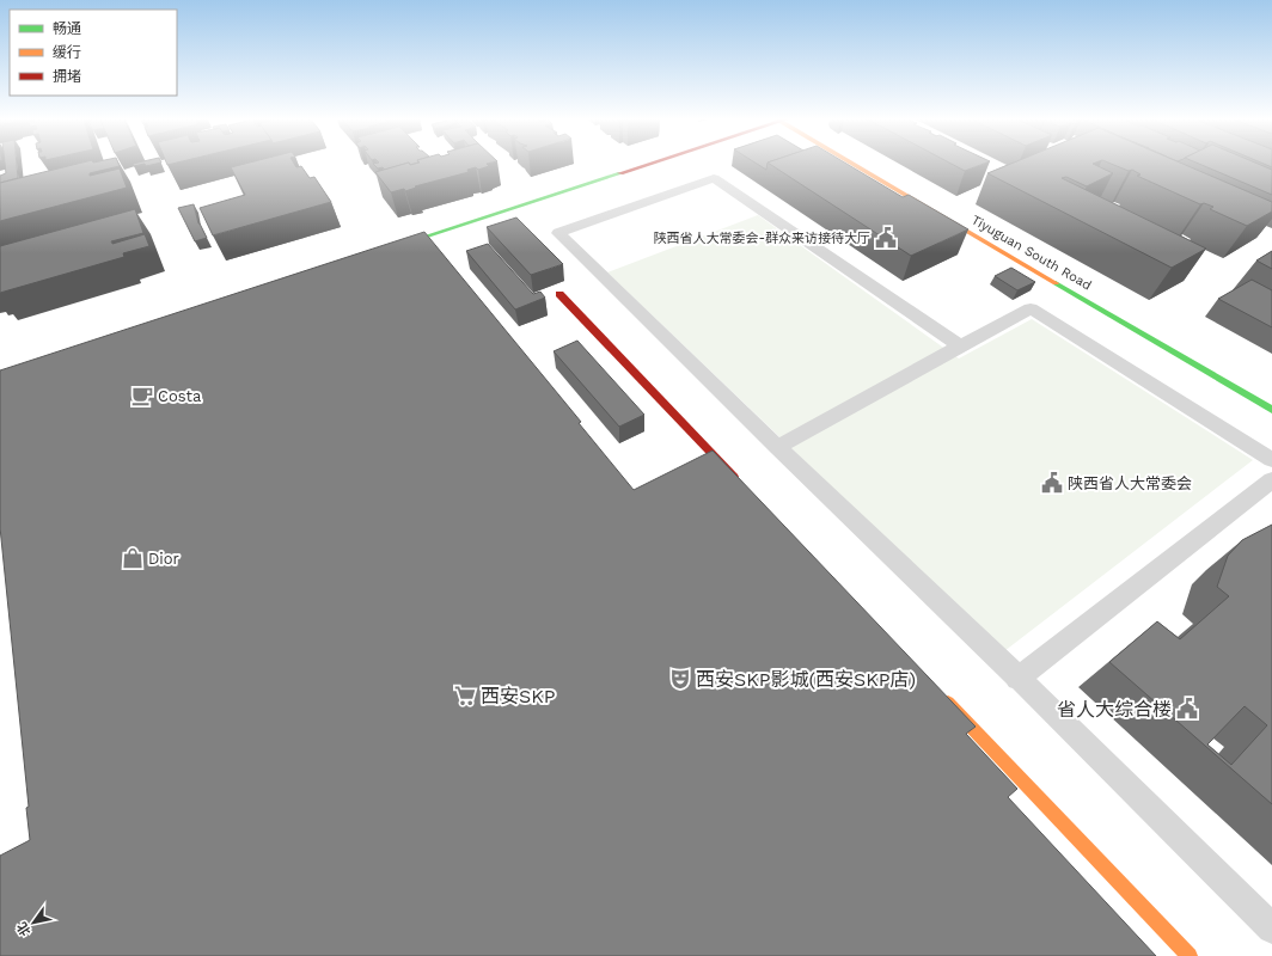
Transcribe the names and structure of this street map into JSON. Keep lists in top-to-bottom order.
{
  "streets": {
    "street": ["Tiyuguan South Road"]
  },
  "places": {
    "public building": ["陕西省人大常委会-群众来访接待大厅", "陕西省人大常委会", "省人大综合楼"],
    "cafe": ["Costa"],
    "shop": ["Dior"],
    "theatre": ["西安SKP影城(西安SKP店)"],
    "supermarket": ["西安SKP"]
  },
  "legend": ["畅通", "缓行", "拥堵"],
  "north": "bottom left"
}
